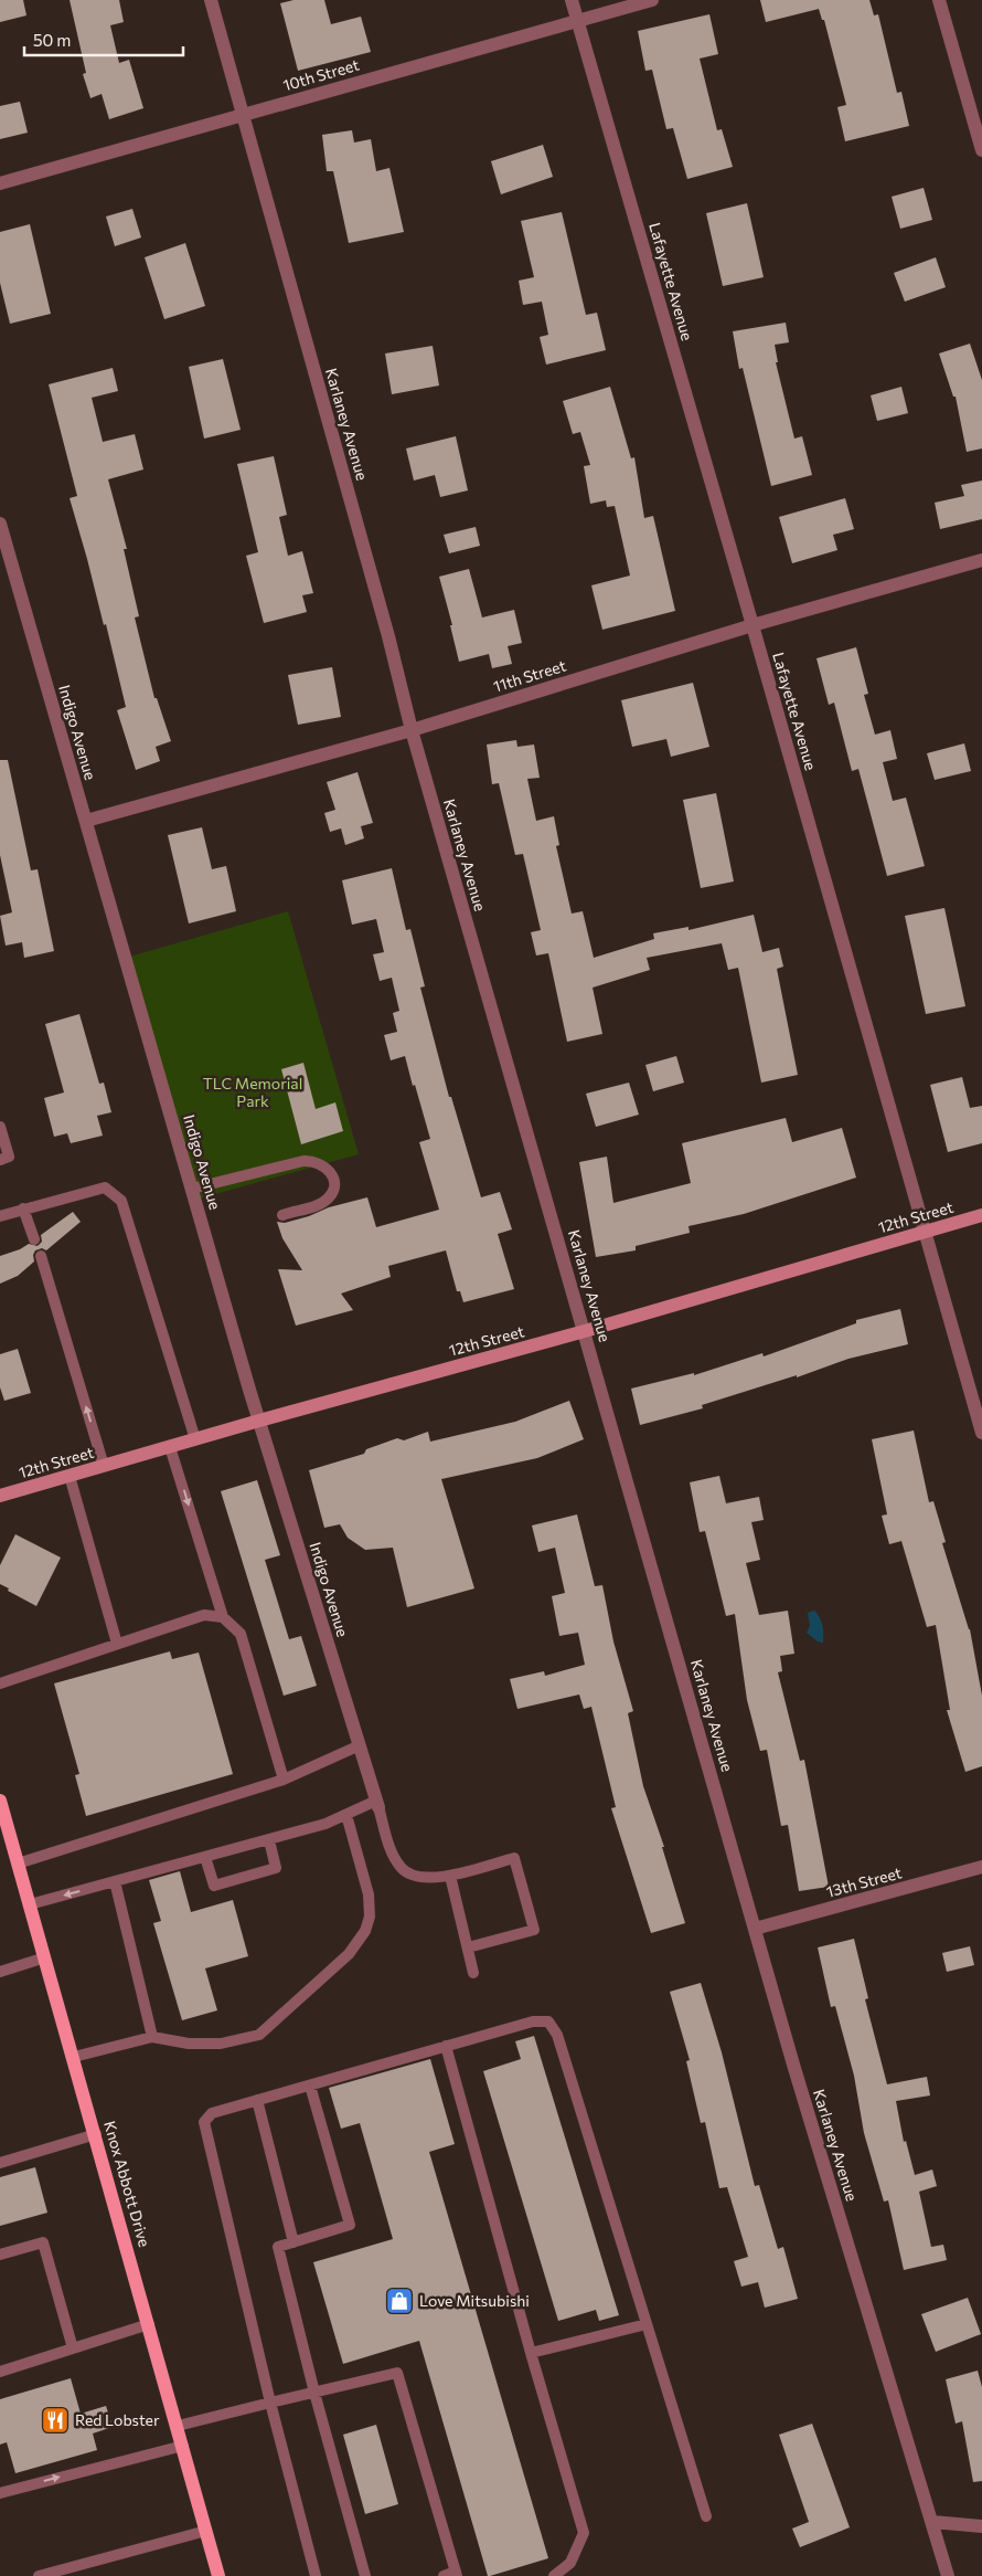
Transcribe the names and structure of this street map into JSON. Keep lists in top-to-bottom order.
{
  "streets": {
    "main road": ["12th Street", "Knox Abbott Drive"],
    "street": [
      "10th Street",
      "Lafayette Avenue",
      "Karlaney Avenue",
      "11th Street",
      "Indigo Avenue",
      "13th Street"
    ]
  },
  "crossings": [
    ["10th Street", "Lafayette Avenue"],
    ["10th Street", "Karlaney Avenue"],
    ["Lafayette Avenue", "11th Street"],
    ["Lafayette Avenue", "12th Street"],
    ["Karlaney Avenue", "11th Street"],
    ["Karlaney Avenue", "12th Street"],
    ["Karlaney Avenue", "13th Street"],
    ["11th Street", "Indigo Avenue"],
    ["Indigo Avenue", "12th Street"]
  ],
  "parks": ["TLC Memorial Park"],
  "places": {
    "shop": ["Love Mitsubishi"],
    "restaurant": ["Red Lobster"]
  },
  "scale_bar": "50 m"
}
